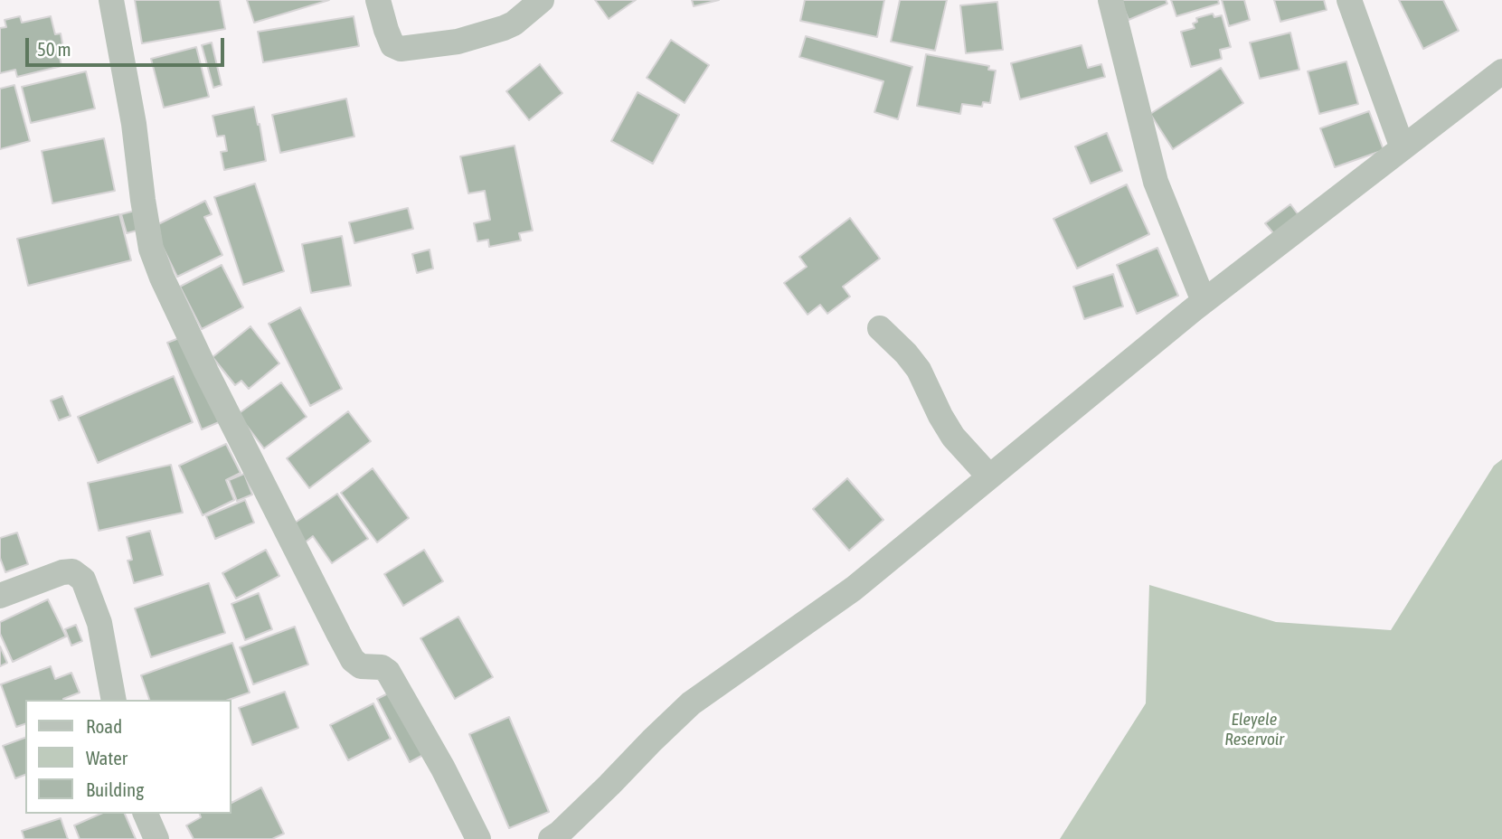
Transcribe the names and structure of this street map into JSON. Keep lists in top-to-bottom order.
{
  "water": ["Eleyele Reservoir"],
  "legend": ["Road", "Water", "Building"],
  "scale_bar": "50 m"
}
